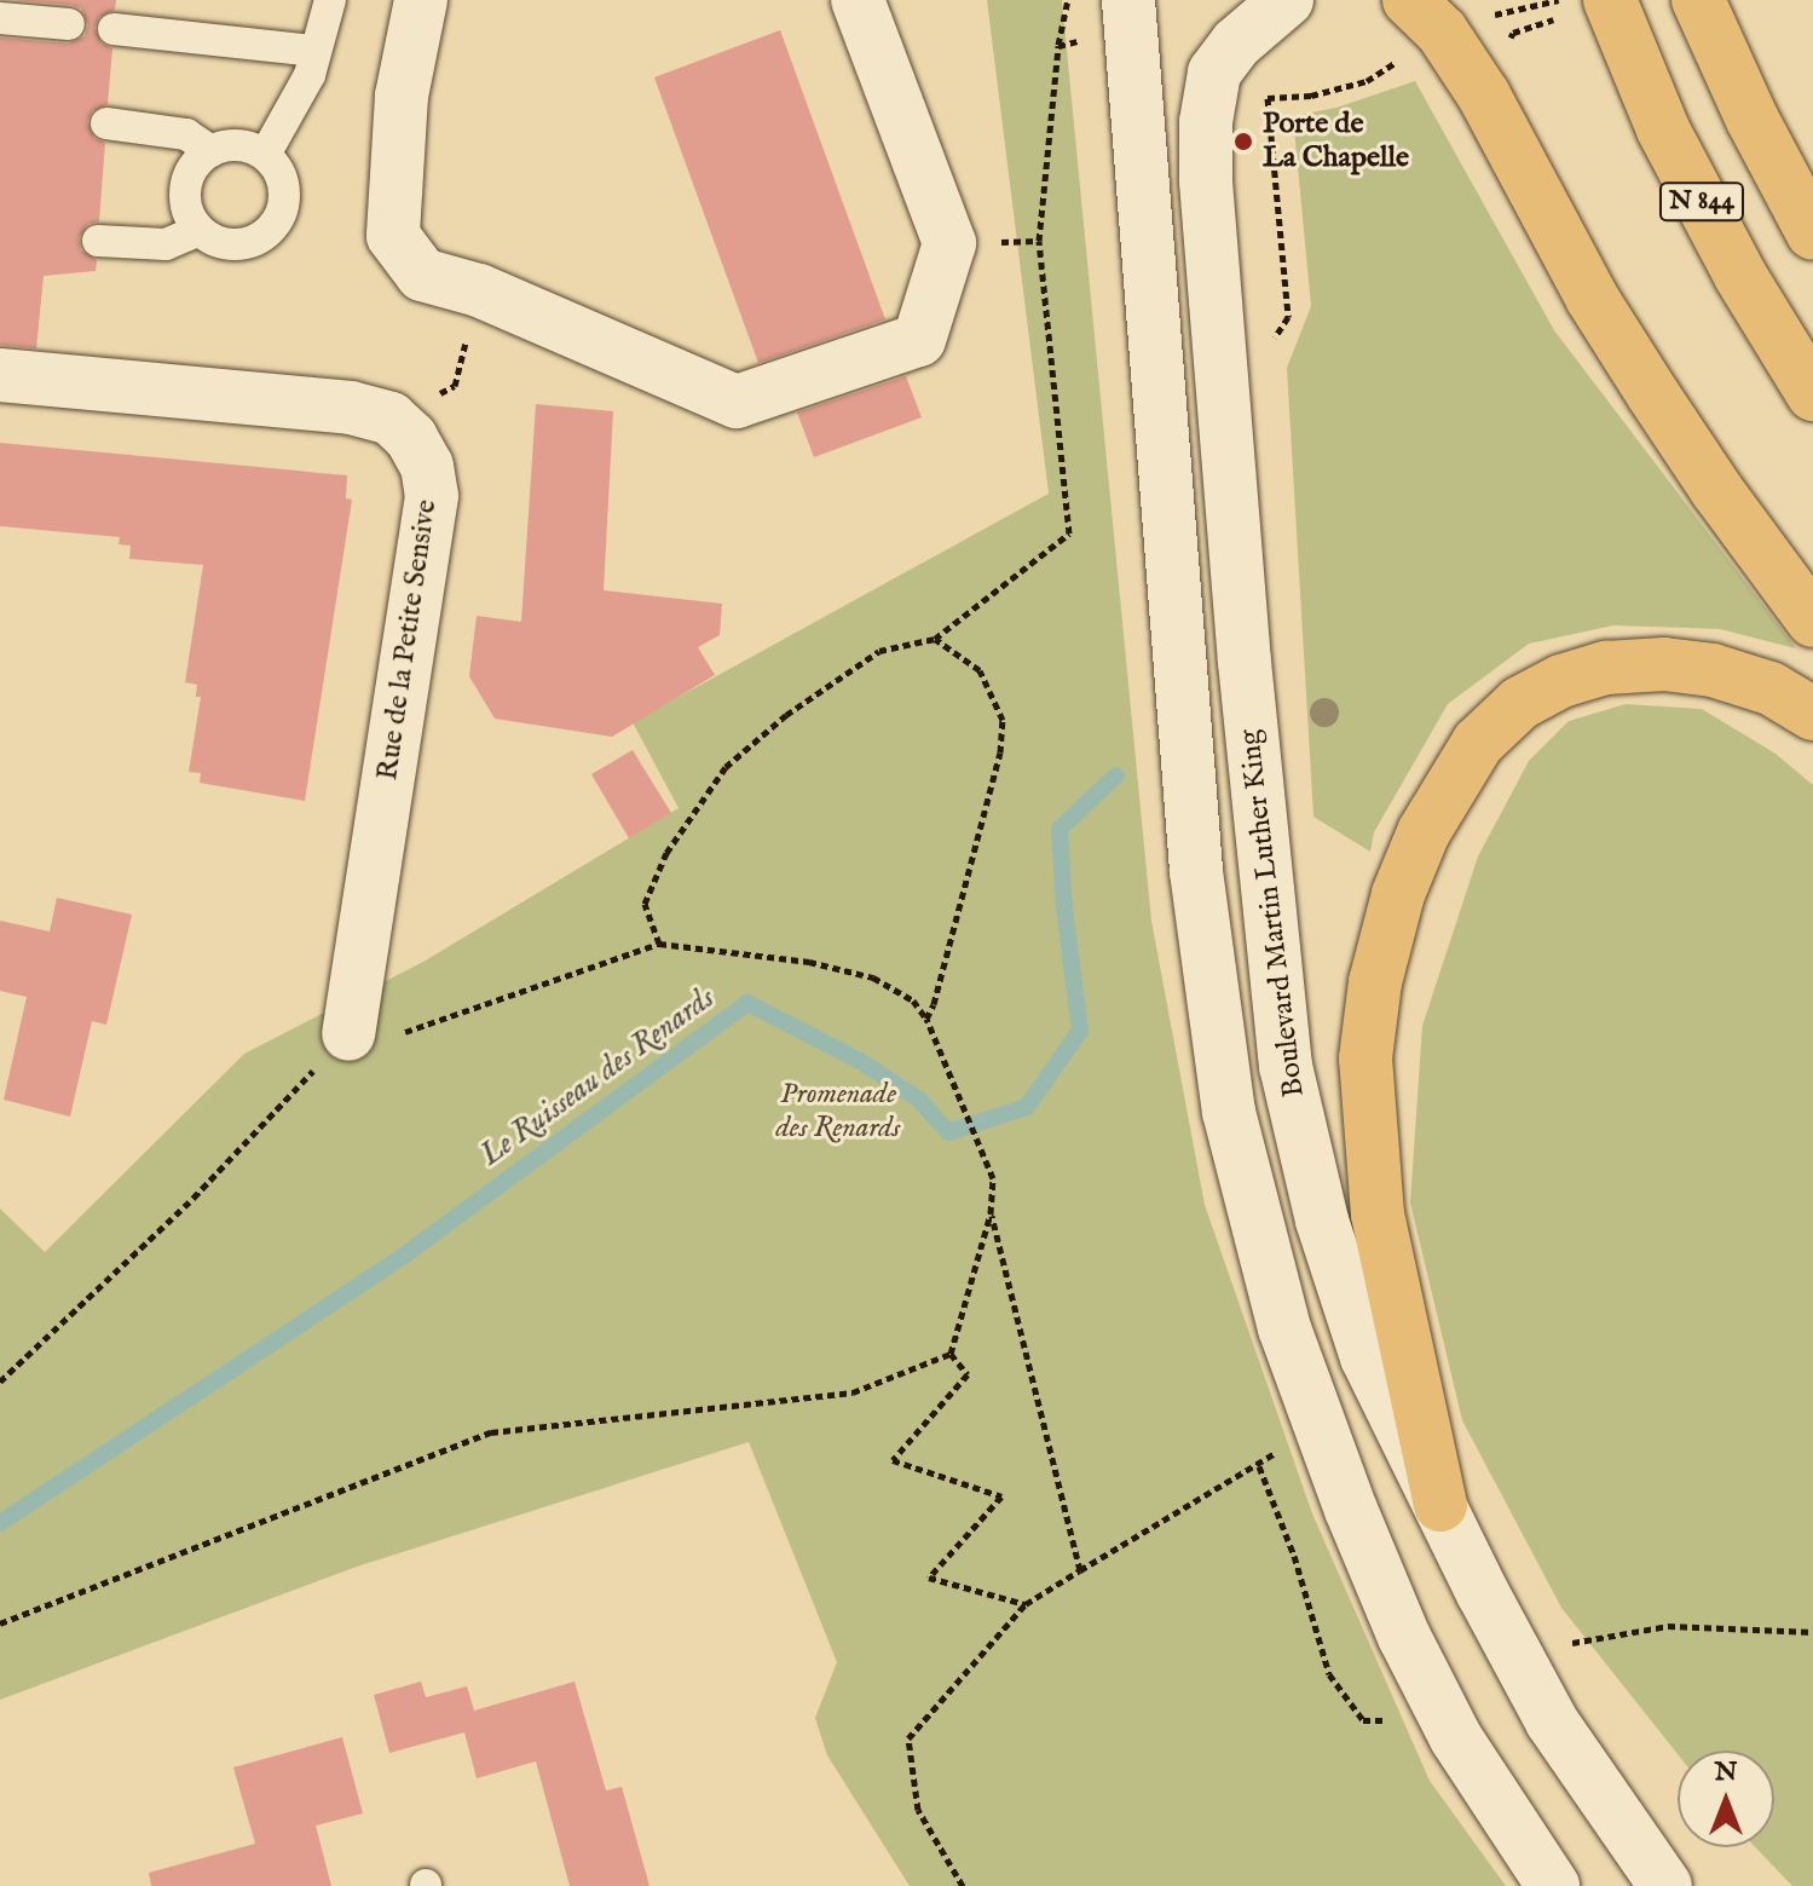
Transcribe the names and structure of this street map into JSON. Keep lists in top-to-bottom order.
{
  "streets": {
    "highway": ["N 844"],
    "main road": ["Rue de la Petite Sensive", "Boulevard Martin Luther King"]
  },
  "water": ["Le Ruisseau des Renards"],
  "parks": ["Promenade des Renards"],
  "places": ["Porte de La Chapelle"],
  "north": "top"
}
